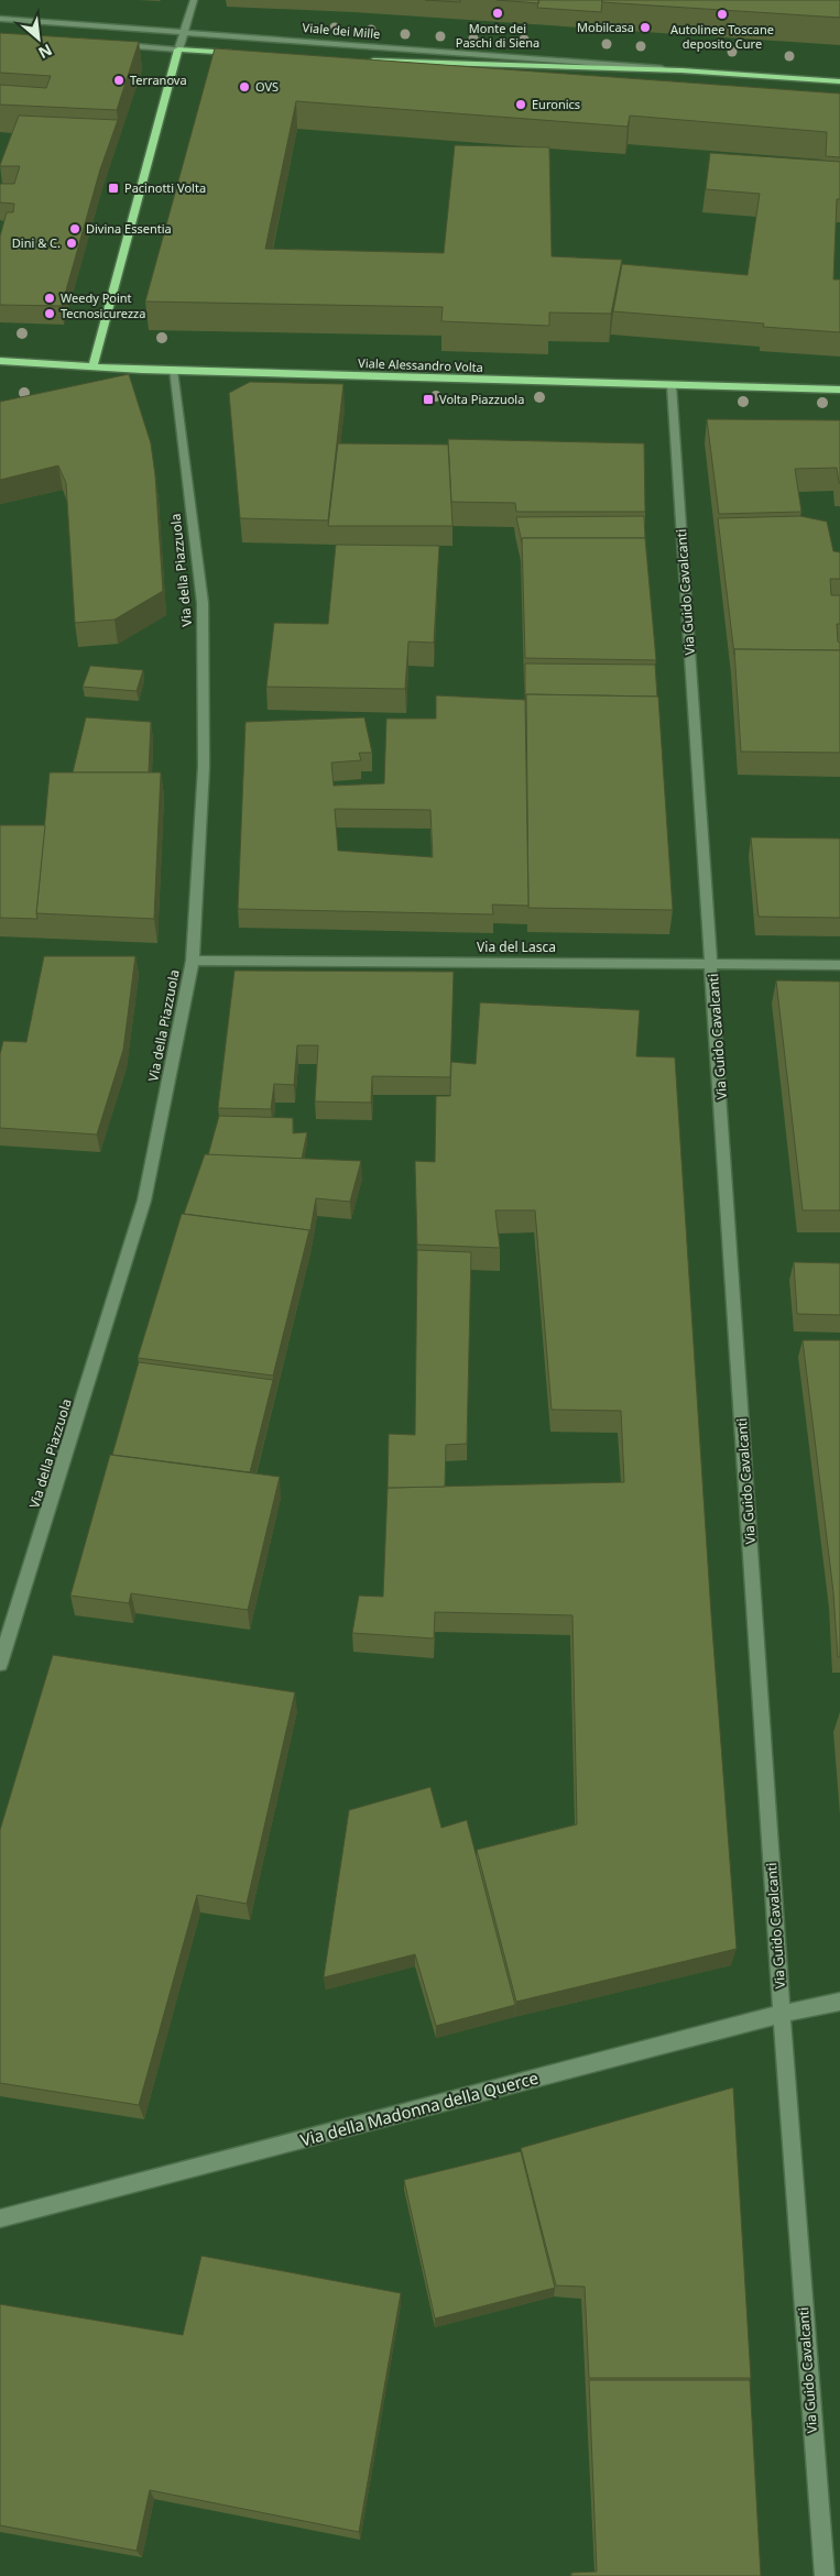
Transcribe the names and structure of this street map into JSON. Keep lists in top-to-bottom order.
{
  "streets": {
    "main road": ["Viale dei Mille", "Viale Alessandro Volta"],
    "street": [
      "Via della Piazzuola",
      "Via Guido Cavalcanti",
      "Via del Lasca",
      "Via della Madonna della Querce"
    ]
  },
  "crossings": [
    ["Viale Alessandro Volta", "Via della Piazzuola"],
    ["Viale Alessandro Volta", "Via Guido Cavalcanti"],
    ["Via della Piazzuola", "Via del Lasca"],
    ["Via Guido Cavalcanti", "Via del Lasca"],
    ["Via Guido Cavalcanti", "Via della Madonna della Querce"]
  ],
  "places": {
    "other": [
      "Monte dei Paschi di Siena",
      "Autolinee Toscane deposito Cure",
      "Mobilcasa",
      "Terranova",
      "OVS",
      "Euronics",
      "Divina Essentia",
      "Dini & C.",
      "Weedy Point",
      "Tecnosicurezza"
    ],
    "transit": ["Pacinotti Volta", "Volta Piazzuola"]
  },
  "north": "bottom right"
}
